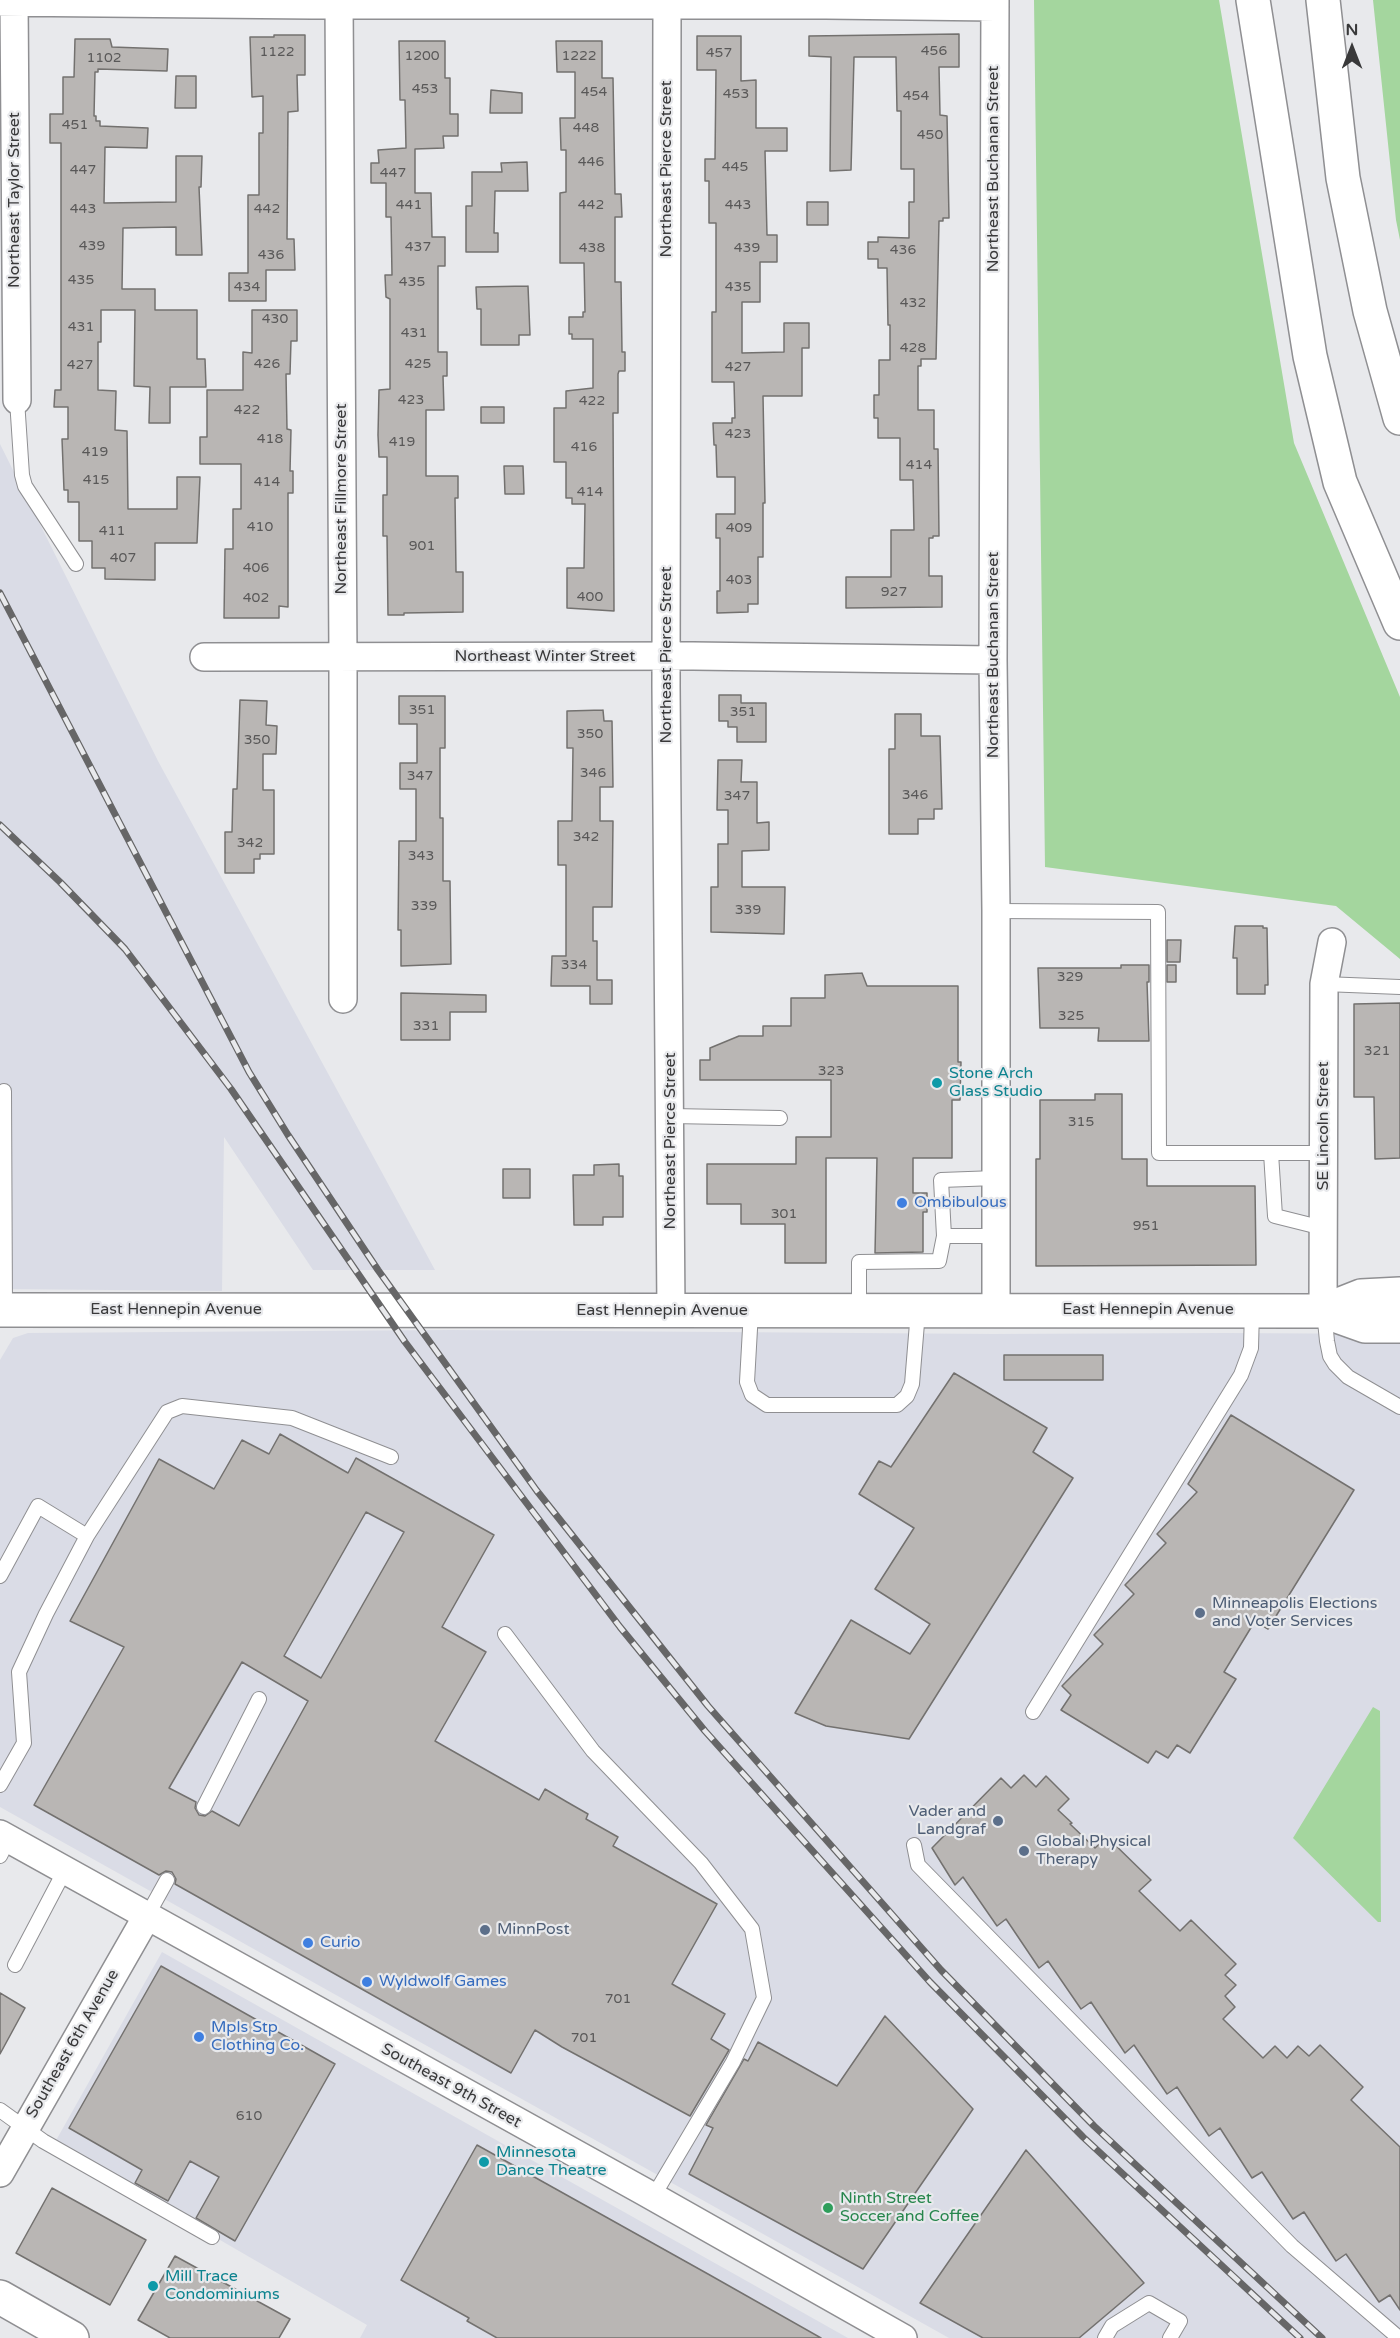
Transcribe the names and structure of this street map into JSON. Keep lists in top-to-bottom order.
{
  "streets": {
    "main road": ["East Hennepin Avenue"],
    "street": [
      "Northeast Pierce Street",
      "Northeast Buchanan Street",
      "Northeast Taylor Street",
      "Northeast Fillmore Street",
      "Northeast Winter Street",
      "SE Lincoln Street",
      "Southeast 6th Avenue",
      "Southeast 9th Street"
    ]
  },
  "crossings": [
    ["Northeast Pierce Street", "Northeast Winter Street"],
    ["Northeast Pierce Street", "East Hennepin Avenue"],
    ["Northeast Buchanan Street", "Northeast Winter Street"],
    ["Northeast Buchanan Street", "East Hennepin Avenue"],
    ["Northeast Fillmore Street", "Northeast Winter Street"],
    ["SE Lincoln Street", "East Hennepin Avenue"],
    ["Southeast 6th Avenue", "Southeast 9th Street"]
  ],
  "places": [
    "Stone Arch Glass Studio",
    "Ombibulous",
    "Minneapolis Elections and Voter Services",
    "Vader and Landgraf",
    "Global Physical Therapy",
    "MinnPost",
    "Curio",
    "Wyldwolf Games",
    "Mpls Stp Clothing Co.",
    "Minnesota Dance Theatre",
    "Ninth Street Soccer and Coffee",
    "Mill Trace Condominiums"
  ],
  "house_numbers": [
    "456",
    "1122",
    "457",
    "1200",
    "1222",
    "1102",
    "453",
    "454",
    "453",
    "454",
    "451",
    "448",
    "450",
    "446",
    "445",
    "447",
    "447",
    "441",
    "442",
    "443",
    "443",
    "442",
    "439",
    "437",
    "438",
    "439",
    "436",
    "436",
    "435",
    "435",
    "434",
    "435",
    "432",
    "430",
    "431",
    "431",
    "428",
    "426",
    "425",
    "427",
    "427",
    "423",
    "422",
    "422",
    "423",
    "418",
    "419",
    "416",
    "419",
    "414",
    "415",
    "414",
    "414",
    "410",
    "409",
    "411",
    "901",
    "407",
    "406",
    "403",
    "927",
    "400",
    "402",
    "351",
    "351",
    "350",
    "350",
    "346",
    "347",
    "346",
    "347",
    "342",
    "342",
    "343",
    "339",
    "339",
    "334",
    "329",
    "325",
    "331",
    "321",
    "323",
    "315",
    "301",
    "951",
    "701",
    "701",
    "610"
  ],
  "north": "top"
}
